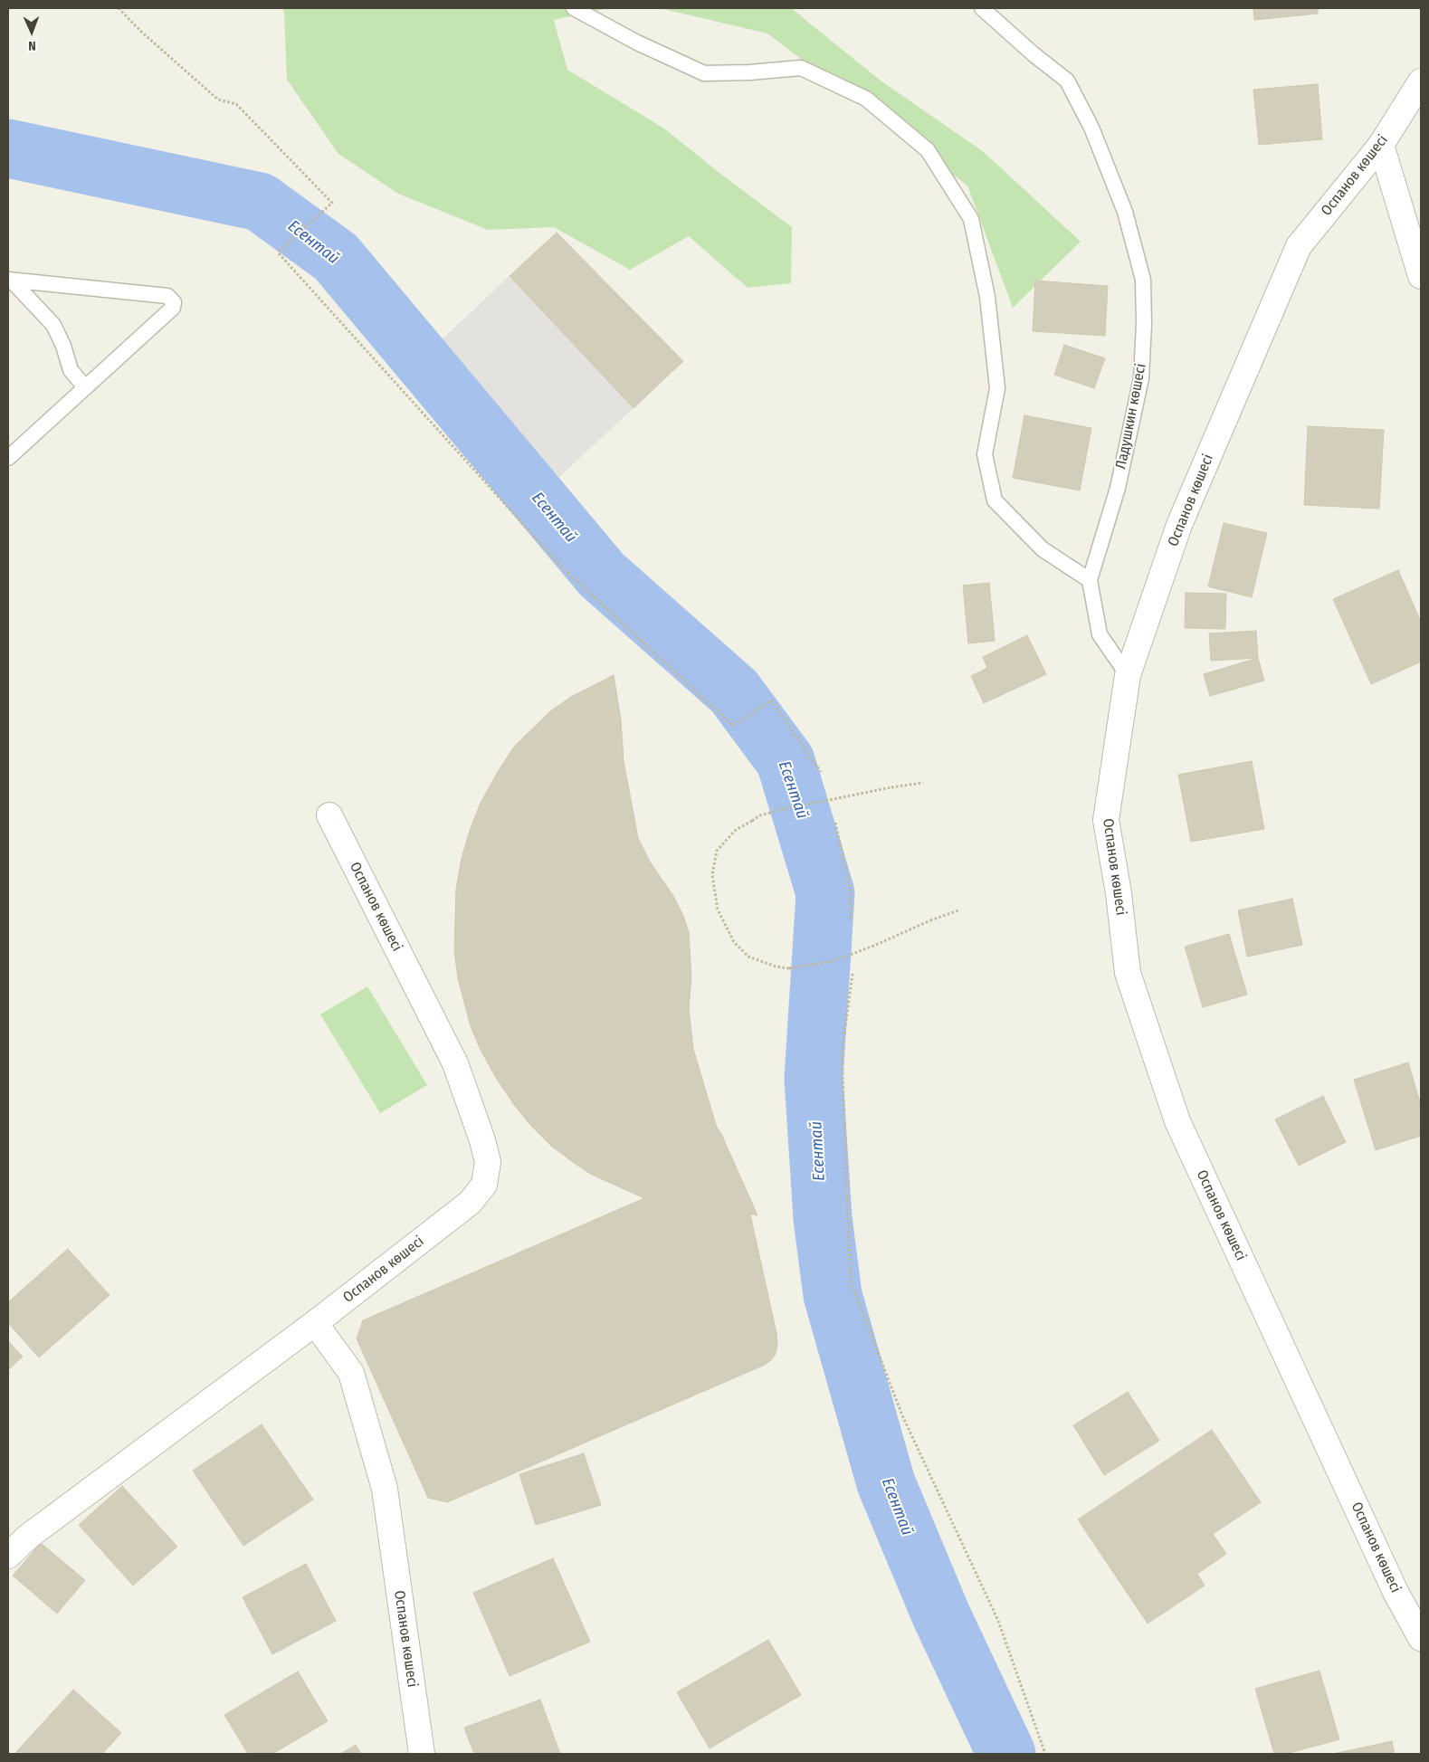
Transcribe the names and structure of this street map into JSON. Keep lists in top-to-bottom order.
{
  "streets": {
    "street": ["Оспанов көшесі"],
    "lane": ["Ладушкин көшесі"]
  },
  "crossings": [
    ["Оспанов көшесі", "Ладушкин көшесі"]
  ],
  "water": ["Есентай"],
  "north": "bottom"
}
